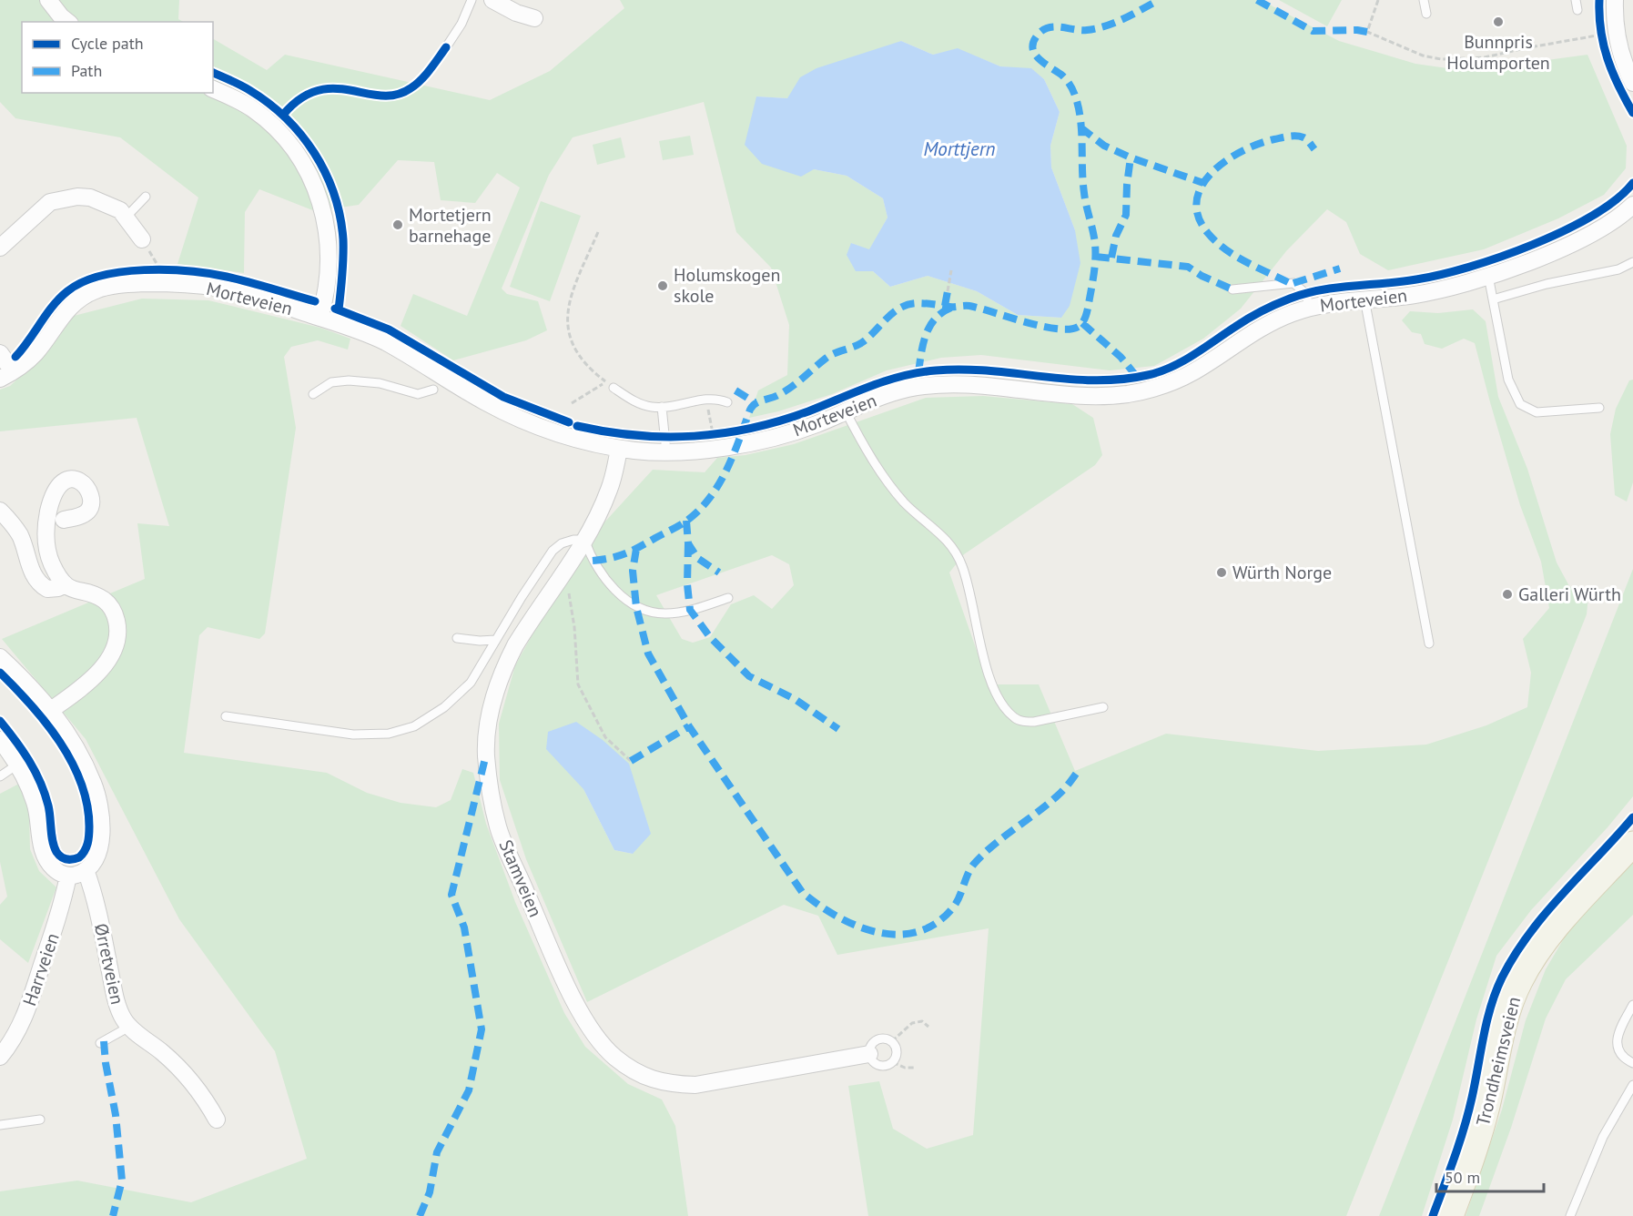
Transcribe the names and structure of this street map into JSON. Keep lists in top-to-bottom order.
{
  "streets": {
    "main road": ["Trondheimsveien"],
    "street": [
      "Morteveien",
      "Stamveien",
      "Ørretveien",
      "Harrveien"
    ]
  },
  "crossings": [
    ["Morteveien", "Stamveien"]
  ],
  "water": ["Morttjern"],
  "places": [
    "Bunnpris Holumporten",
    "Mortetjern barnehage",
    "Holumskogen skole",
    "Würth Norge",
    "Galleri Würth"
  ],
  "legend": ["Cycle path", "Path"],
  "scale_bar": "50 m"
}
